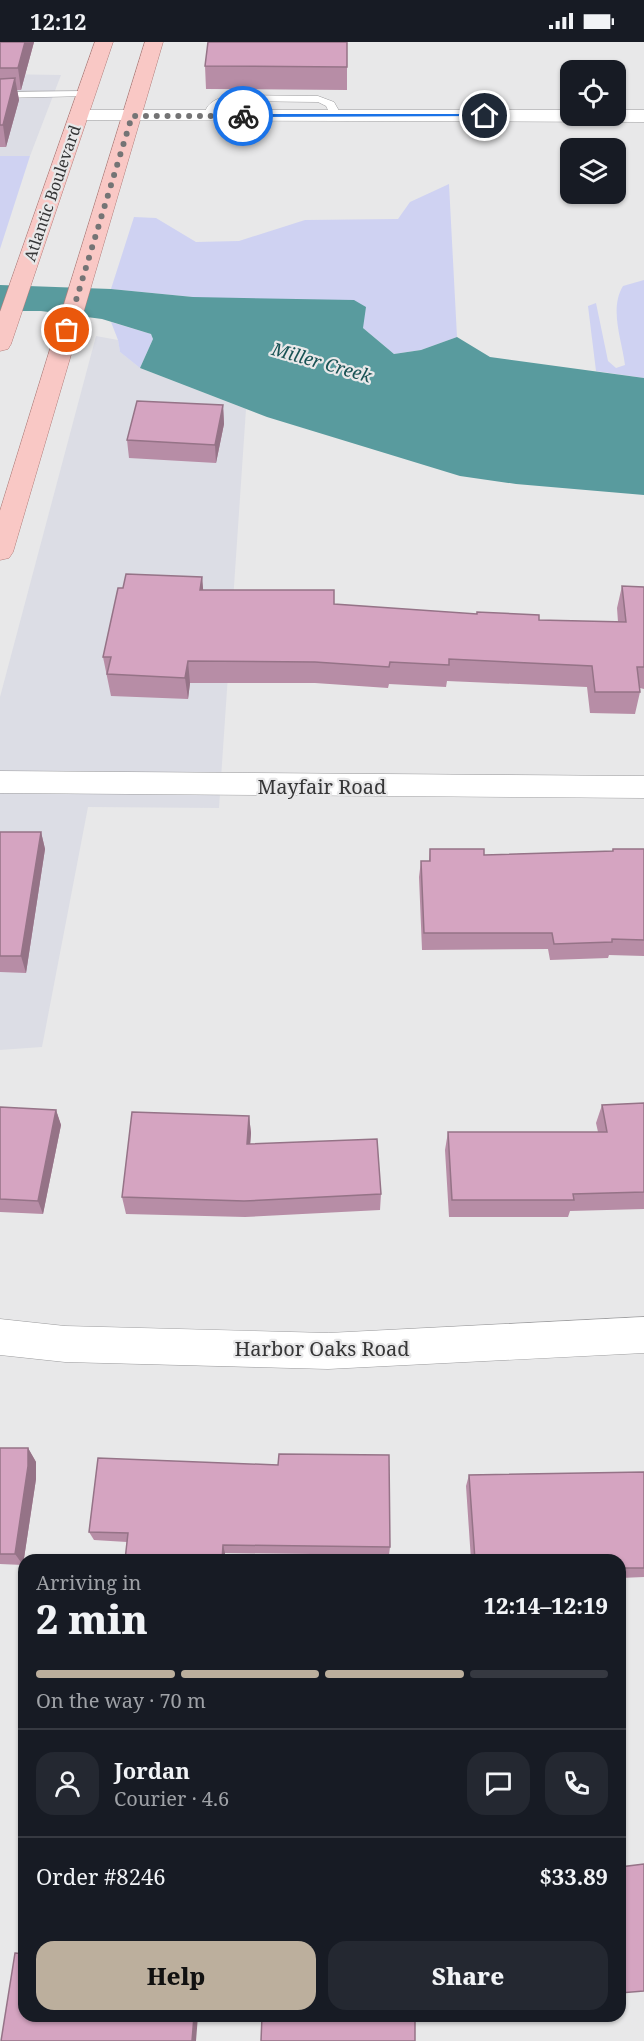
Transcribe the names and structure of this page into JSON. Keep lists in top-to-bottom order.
{
  "streets": {
    "main road": ["Atlantic Boulevard"],
    "street": ["Mayfair Road", "Harbor Oaks Road"]
  },
  "water": ["Miller Creek"],
  "page": {
    "status": "12:12",
    "heading": ["2 min", "Arriving in", "12:14–12:19"],
    "panel": [
      "Jordan",
      "Courier · 4.6",
      "Order #8246",
      "$33.89"
    ],
    "bar": "On the way · 70 m",
    "buttons": ["Help", "Share"]
  }
}
